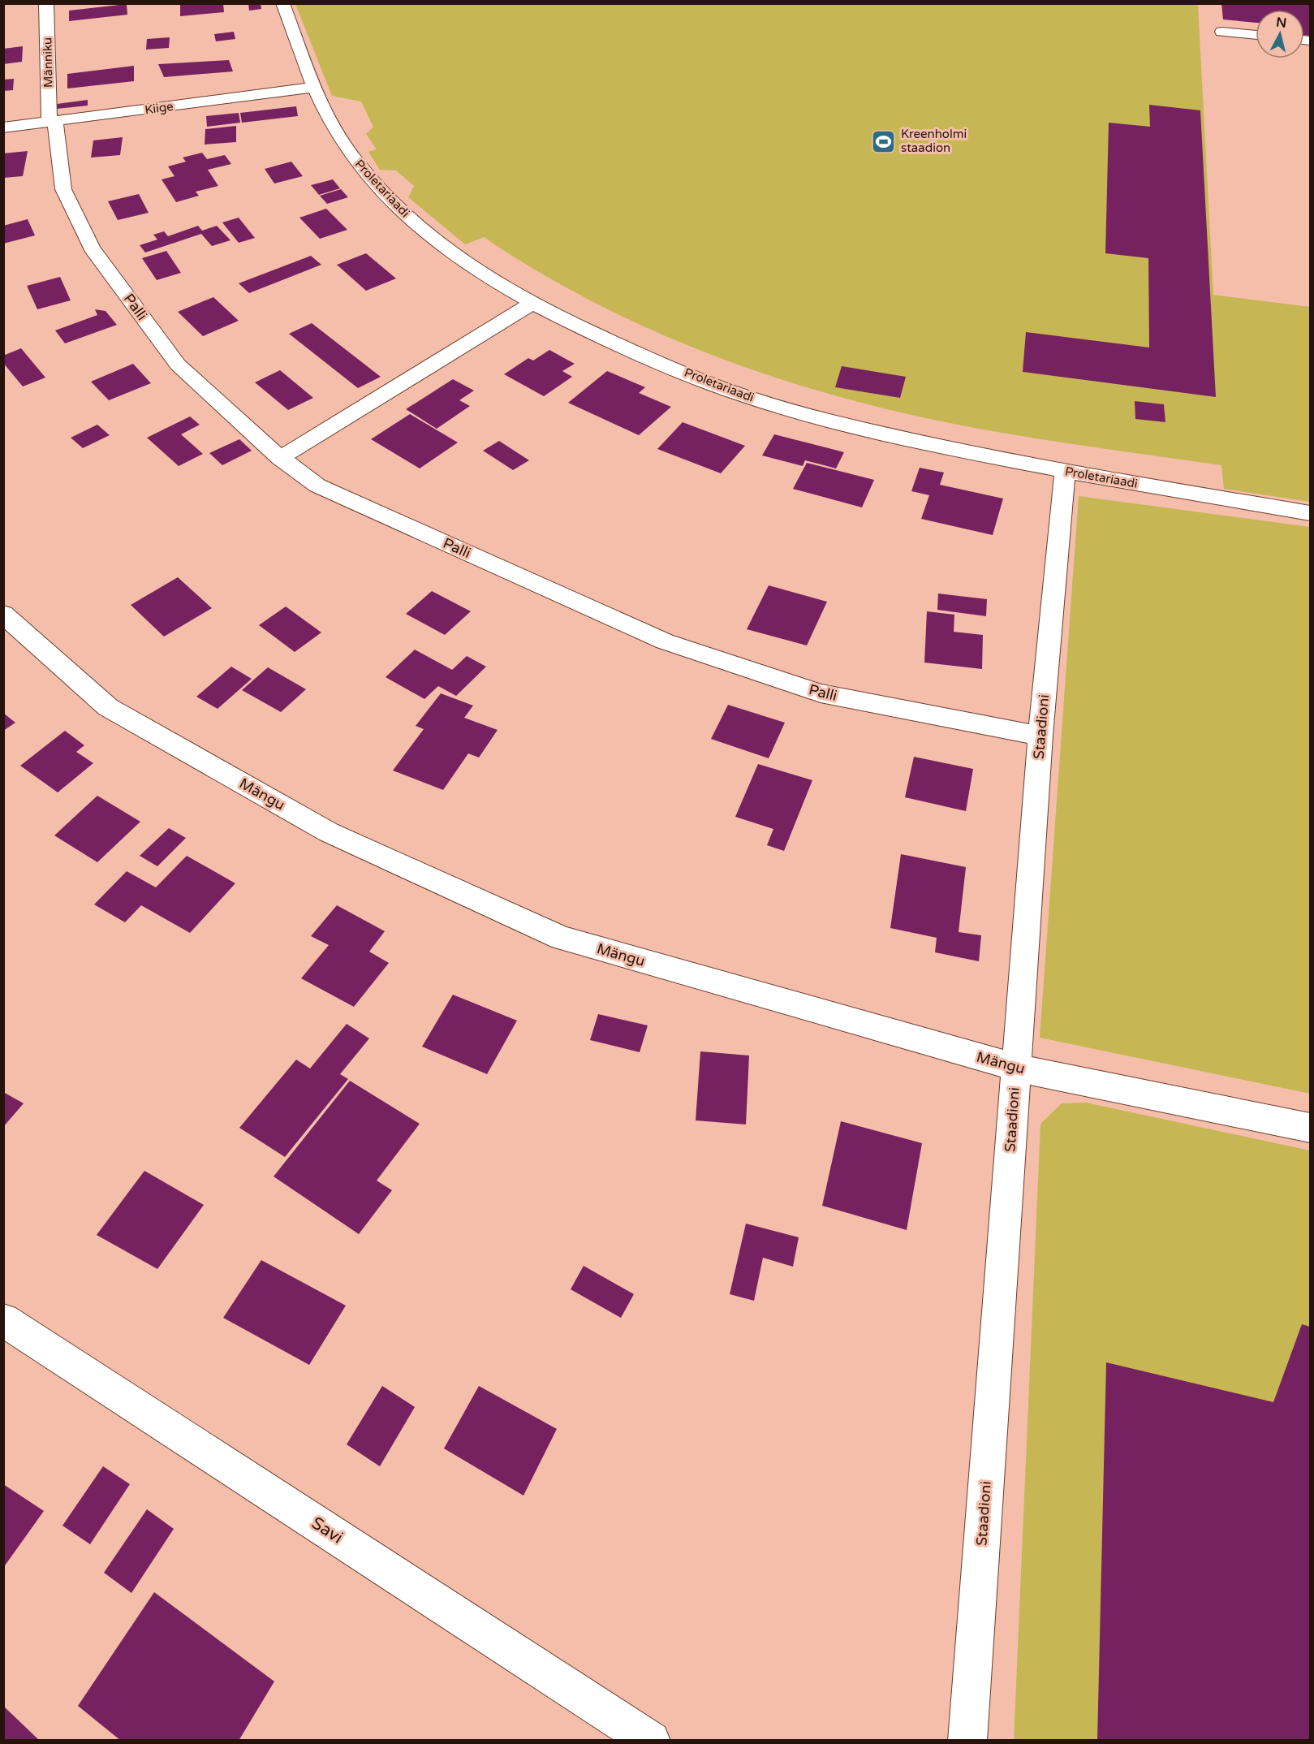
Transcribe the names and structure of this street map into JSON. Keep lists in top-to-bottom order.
{
  "streets": {
    "street": [
      "Männiku",
      "Kiige",
      "Proletariaadi",
      "Palli",
      "Staadioni",
      "Mängu",
      "Savi"
    ]
  },
  "crossings": [
    ["Männiku", "Kiige"],
    ["Männiku", "Palli"],
    ["Kiige", "Proletariaadi"],
    ["Kiige", "Palli"],
    ["Proletariaadi", "Staadioni"],
    ["Palli", "Staadioni"],
    ["Staadioni", "Mängu"]
  ],
  "places": {
    "sports": ["Kreenholmi staadion"]
  },
  "north": "top"
}
